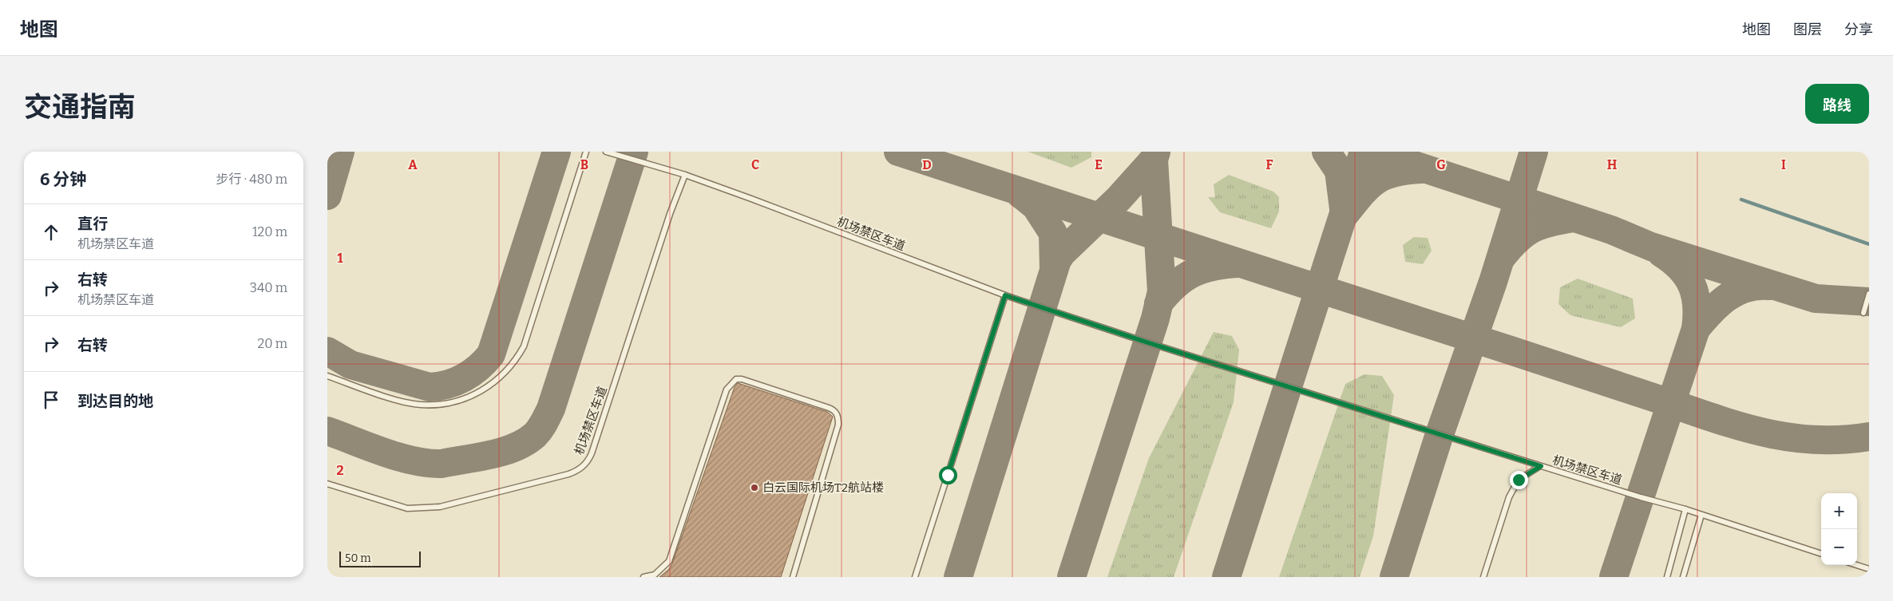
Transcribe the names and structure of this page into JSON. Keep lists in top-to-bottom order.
{
  "streets": {
    "lane": ["机场禁区车道"]
  },
  "places": ["白云国际机场T2航站楼"],
  "scale_bar": "50 m",
  "page": {
    "header": "地图",
    "nav": ["地图", "图层", "分享"],
    "title": "交通指南",
    "buttons": "路线",
    "heading": ["6 分钟", "步行 · 480 m"],
    "list": [
      ["直行", "机场禁区车道", "120 m"],
      ["右转", "机场禁区车道", "340 m"],
      ["右转", "20 m"],
      "到达目的地"
    ],
    "map_buttons": ["+", "−"],
    "scale": "50 m"
  },
  "grid": {
    "columns": [
      "A",
      "B",
      "C",
      "D",
      "E",
      "F",
      "G",
      "H",
      "I"
    ],
    "rows": ["1", "2"]
  }
}
